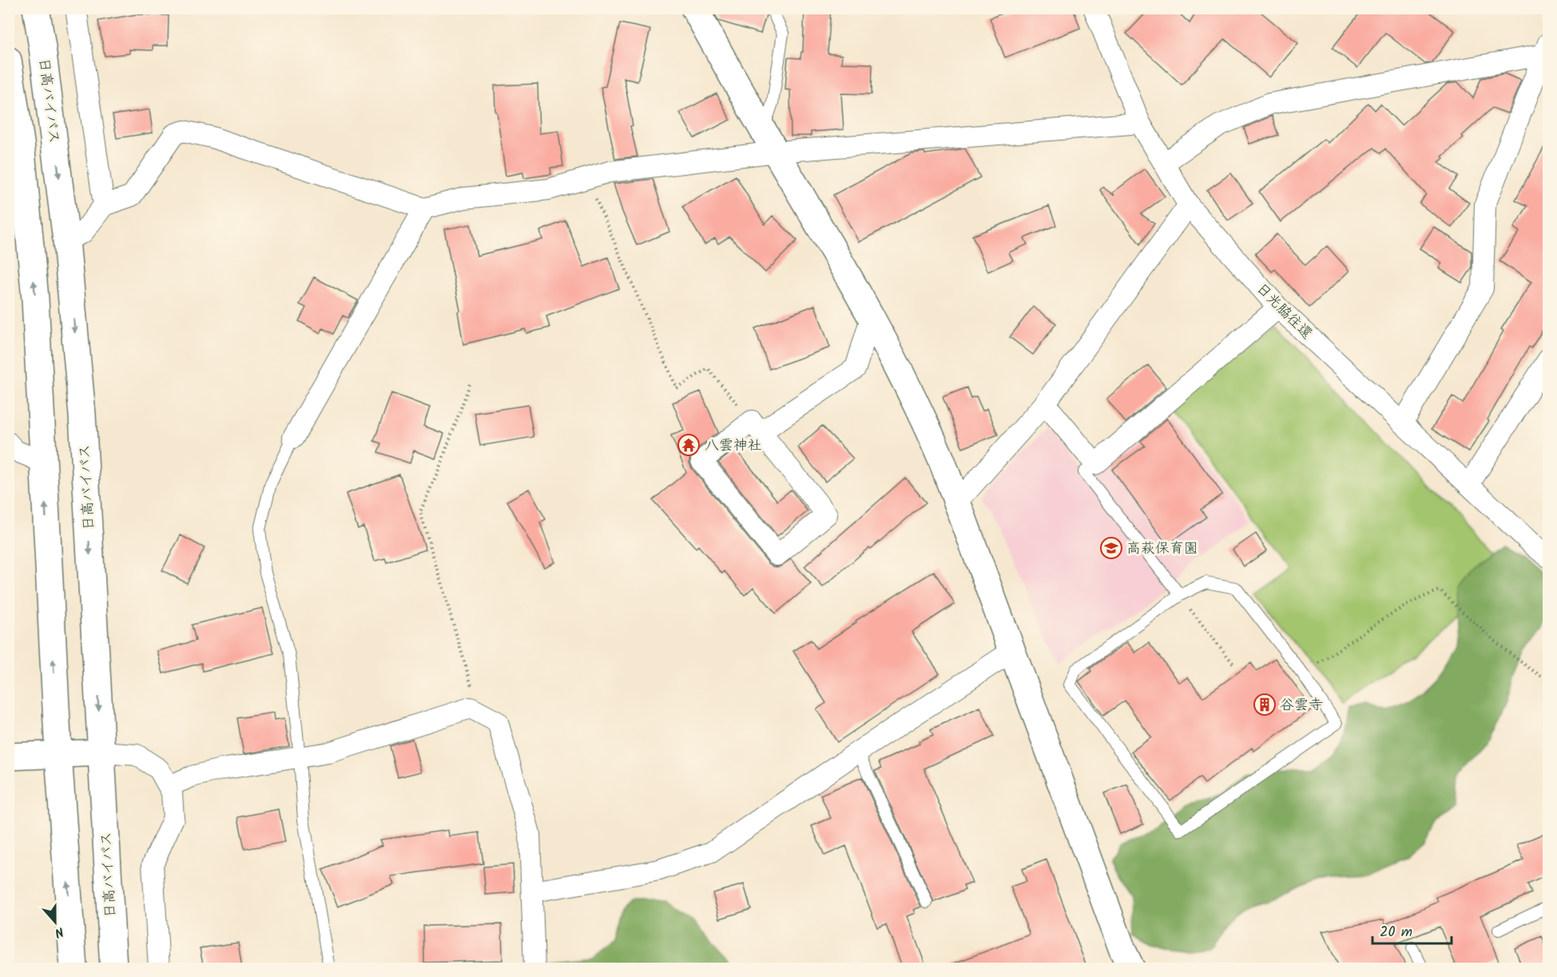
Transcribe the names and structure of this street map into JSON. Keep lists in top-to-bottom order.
{
  "streets": {
    "main road": ["日高バイパス"],
    "street": ["日光脇往還"]
  },
  "places": {
    "temple": ["八雲神社"],
    "school or university": ["高萩保育園"],
    "building": ["谷雲寺"]
  },
  "scale_bar": "20 m",
  "north": "bottom"
}
